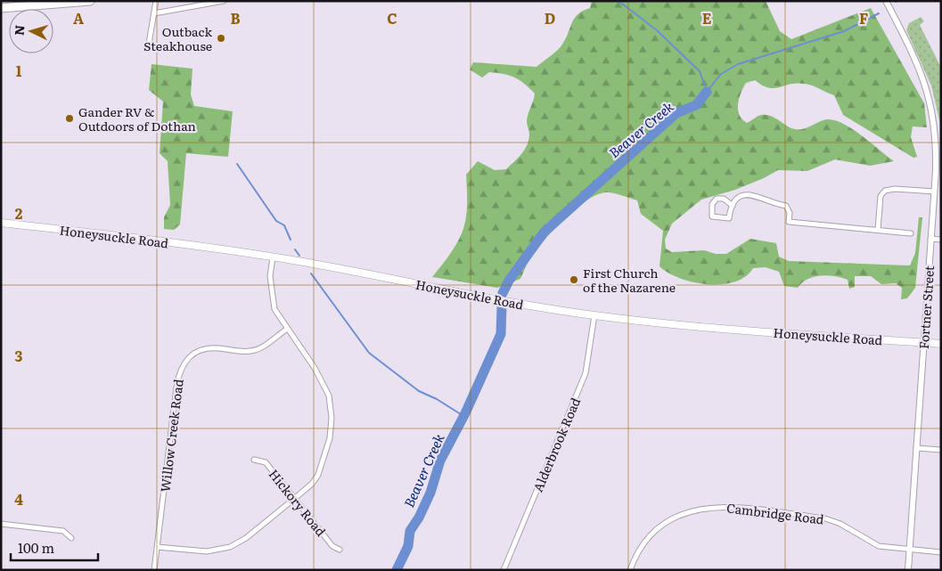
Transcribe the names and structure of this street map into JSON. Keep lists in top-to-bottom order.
{
  "streets": {
    "main road": ["Honeysuckle Road"],
    "street": [
      "Fortner Street",
      "Willow Creek Road",
      "Alderbrook Road",
      "Hickory Road",
      "Cambridge Road"
    ]
  },
  "crossings": [
    ["Honeysuckle Road", "Fortner Street"],
    ["Honeysuckle Road", "Alderbrook Road"],
    ["Fortner Street", "Cambridge Road"]
  ],
  "water": ["Beaver Creek"],
  "places": ["Outback Steakhouse", "Gander RV & Outdoors of Dothan", "First Church of the Nazarene"],
  "scale_bar": "100 m",
  "north": "left",
  "grid": {
    "columns": [
      "A",
      "B",
      "C",
      "D",
      "E",
      "F"
    ],
    "rows": [
      "1",
      "2",
      "3",
      "4"
    ]
  }
}
